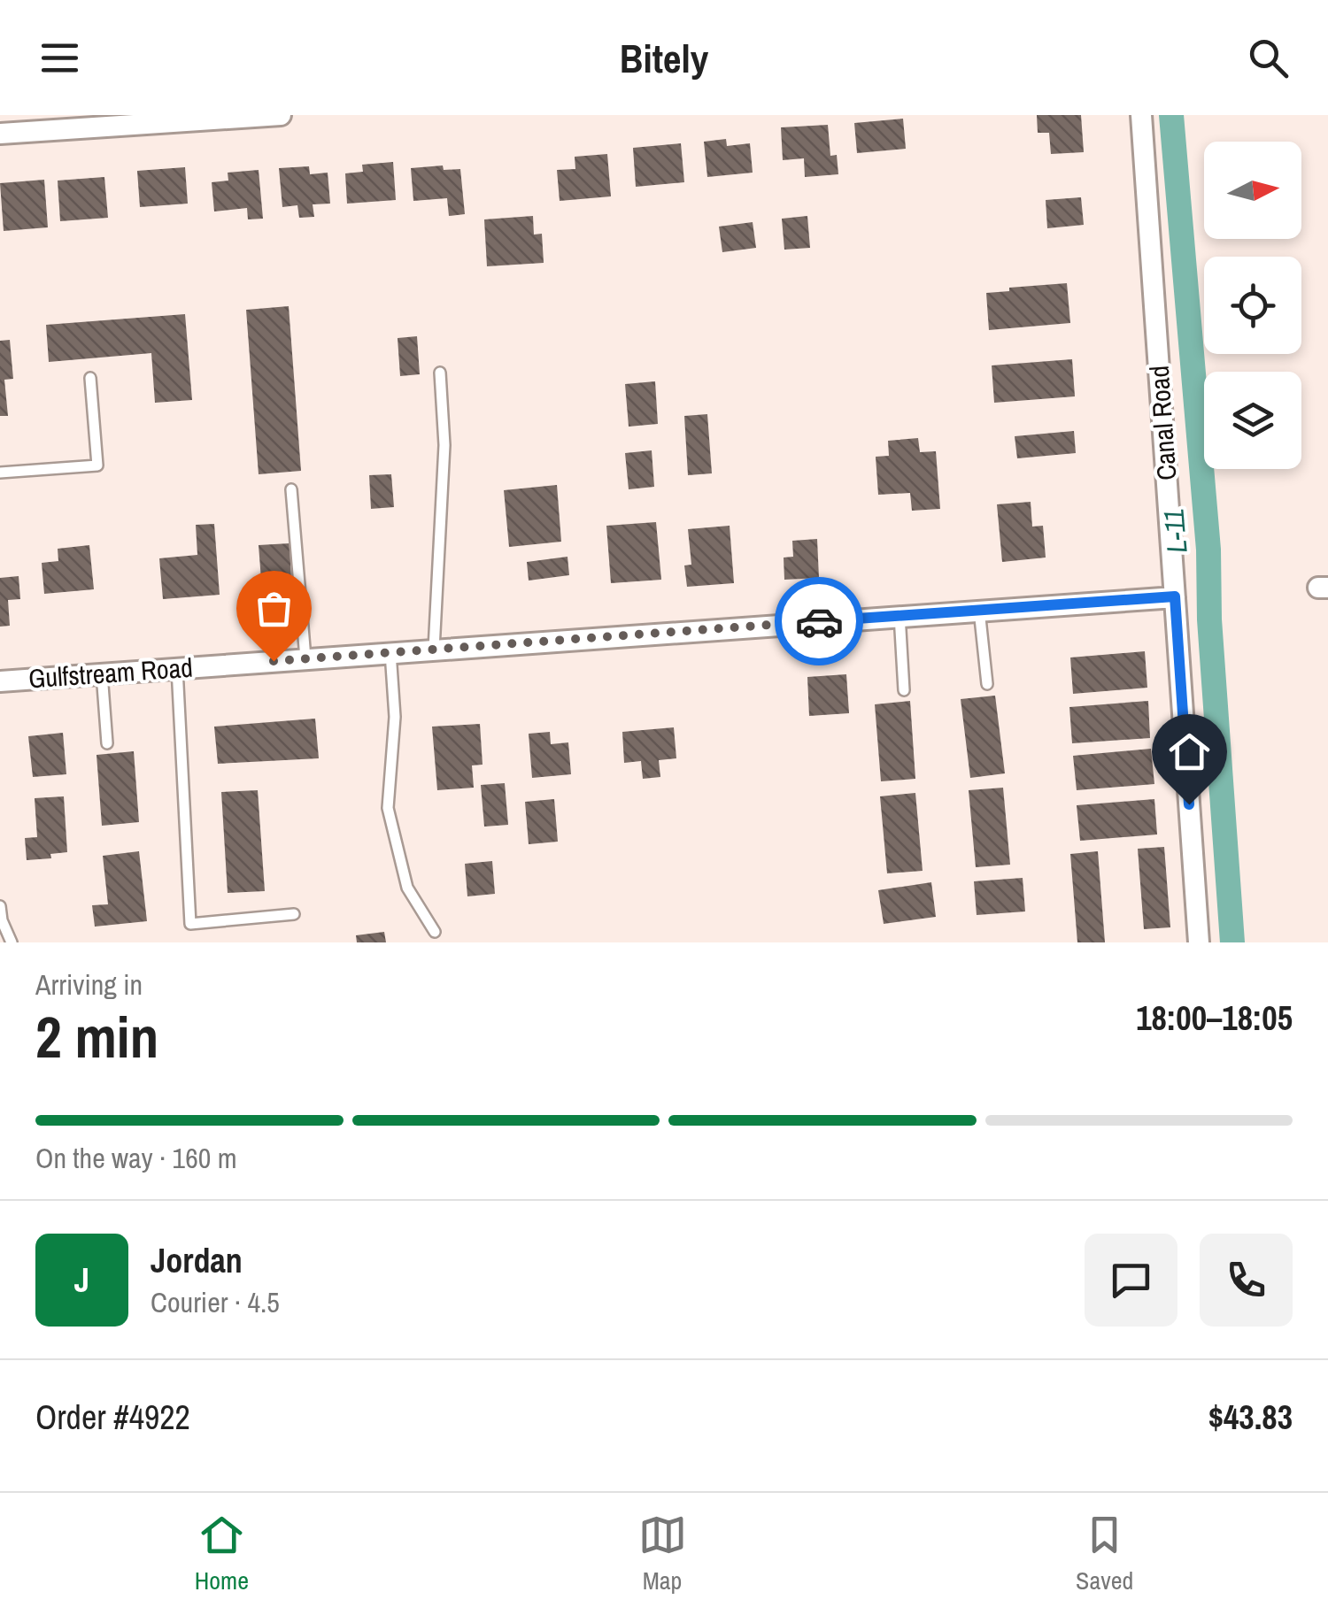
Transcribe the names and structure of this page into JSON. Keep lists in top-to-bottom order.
{
  "streets": {
    "street": ["Canal Road", "Gulfstream Road"]
  },
  "crossings": [
    ["Canal Road", "Gulfstream Road"]
  ],
  "water": ["L-11"],
  "north": "right",
  "page": {
    "header": "Bitely",
    "heading": ["2 min", "Arriving in", "18:00–18:05"],
    "panel": [
      "Jordan",
      "Courier · 4.5",
      "Order #4922",
      "$43.83"
    ],
    "bar": "On the way · 160 m",
    "round": "J",
    "tabs": ["Home", "Map", "Saved"]
  }
}
